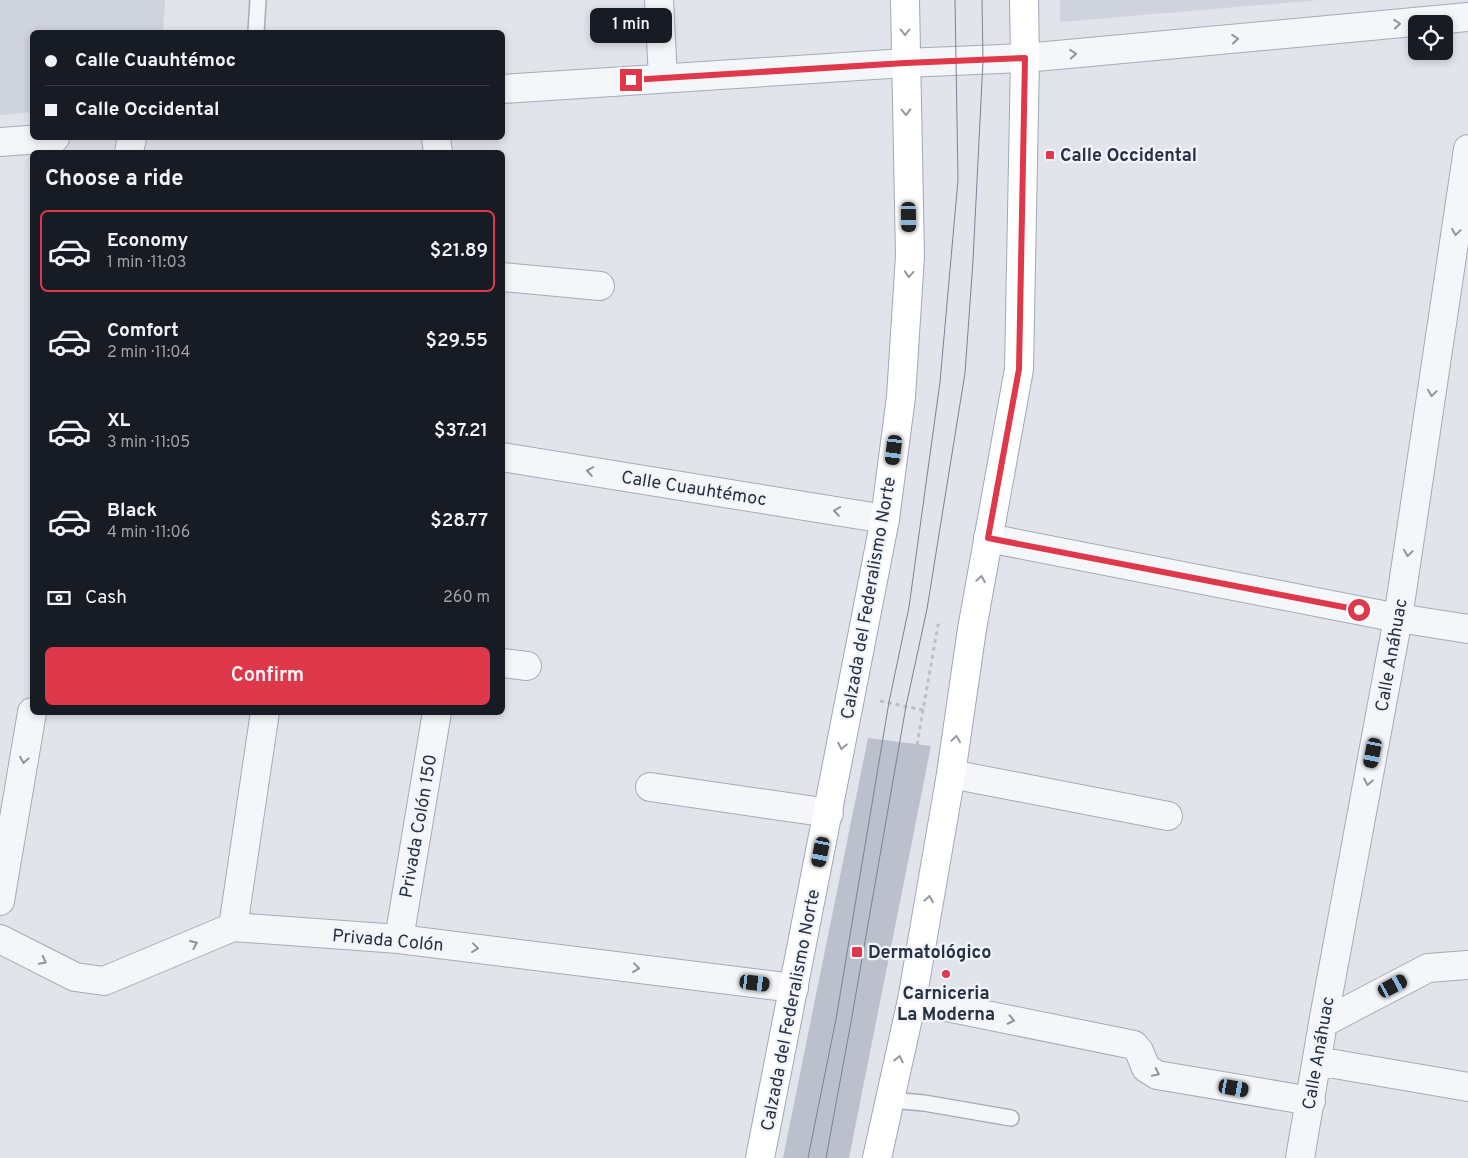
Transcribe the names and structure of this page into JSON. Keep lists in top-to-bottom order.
{
  "streets": {
    "main road": ["Calzada del Federalismo Norte"],
    "street": [
      "Calle Cuauhtémoc",
      "Calle Anáhuac",
      "Privada Colón 150",
      "Privada Colón"
    ]
  },
  "crossings": [
    ["Calle Cuauhtémoc", "Calzada del Federalismo Norte"],
    ["Calzada del Federalismo Norte", "Privada Colón"],
    ["Privada Colón 150", "Privada Colón"]
  ],
  "one_way": ["Calle Cuauhtémoc", "Calle Anáhuac", "Privada Colón"],
  "places": {
    "transit": ["Calle Occidental", "Dermatológico"],
    "other": ["Carniceria La Moderna"]
  },
  "page": {
    "bubble": "1 min",
    "banner": ["Calle Cuauhtémoc", "Calle Occidental"],
    "heading": "Choose a ride",
    "list": [
      {
        "name": "Economy",
        "note": "1 min · 11:03",
        "value": "$21.89"
      },
      {
        "name": "Comfort",
        "note": "2 min · 11:04",
        "value": "$29.55"
      },
      {
        "name": "XL",
        "note": "3 min · 11:05",
        "value": "$37.21"
      },
      {
        "name": "Black",
        "note": "4 min · 11:06",
        "value": "$28.77"
      }
    ],
    "pay": ["Cash", "260 m"],
    "buttons": "Confirm"
  }
}
